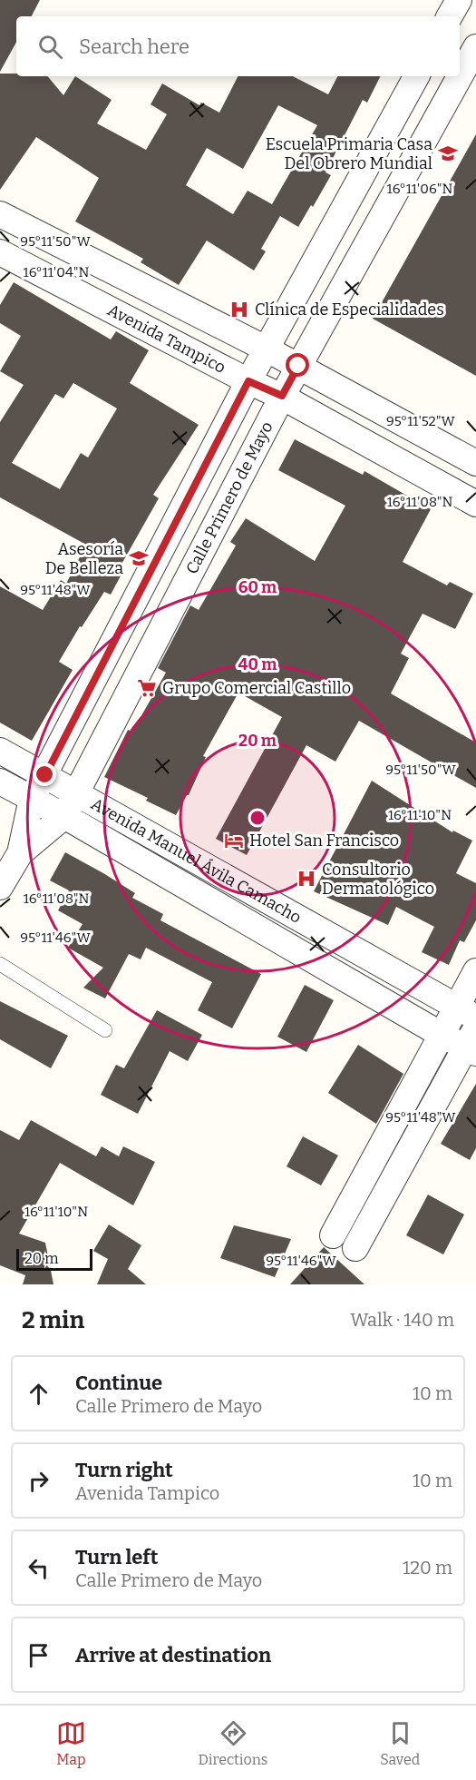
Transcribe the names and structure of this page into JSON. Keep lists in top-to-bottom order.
{
  "streets": {
    "street": ["Avenida Tampico", "Calle Primero de Mayo", "Avenida Manuel Ávila Camacho"]
  },
  "crossings": [
    ["Avenida Tampico", "Calle Primero de Mayo"],
    ["Calle Primero de Mayo", "Avenida Manuel Ávila Camacho"]
  ],
  "places": {
    "school or university": ["Escuela Primaria Casa Del Obrero Mundial", "Asesoría De Belleza"],
    "hospital": ["Clínica de Especialidades", "Consultorio Dermatológico"],
    "supermarket": ["Grupo Comercial Castillo"],
    "hotel": ["Hotel San Francisco"]
  },
  "scale_bar": "20 m",
  "page": {
    "search": "Search here",
    "scale": "20 m",
    "heading": ["2 min", "Walk · 140 m"],
    "list": [
      ["Continue", "Calle Primero de Mayo", "10 m"],
      ["Turn right", "Avenida Tampico", "10 m"],
      ["Turn left", "Calle Primero de Mayo", "120 m"],
      "Arrive at destination"
    ],
    "nav": ["Map", "Directions", "Saved"]
  },
  "coordinates": [
    "16°11'06\"N",
    "95°11'50\"W",
    "16°11'04\"N",
    "95°11'52\"W",
    "16°11'08\"N",
    "95°11'48\"W",
    "16°11'10\"N",
    "95°11'46\"W"
  ],
  "rings": ["60 m", "40 m", "20 m"]
}
